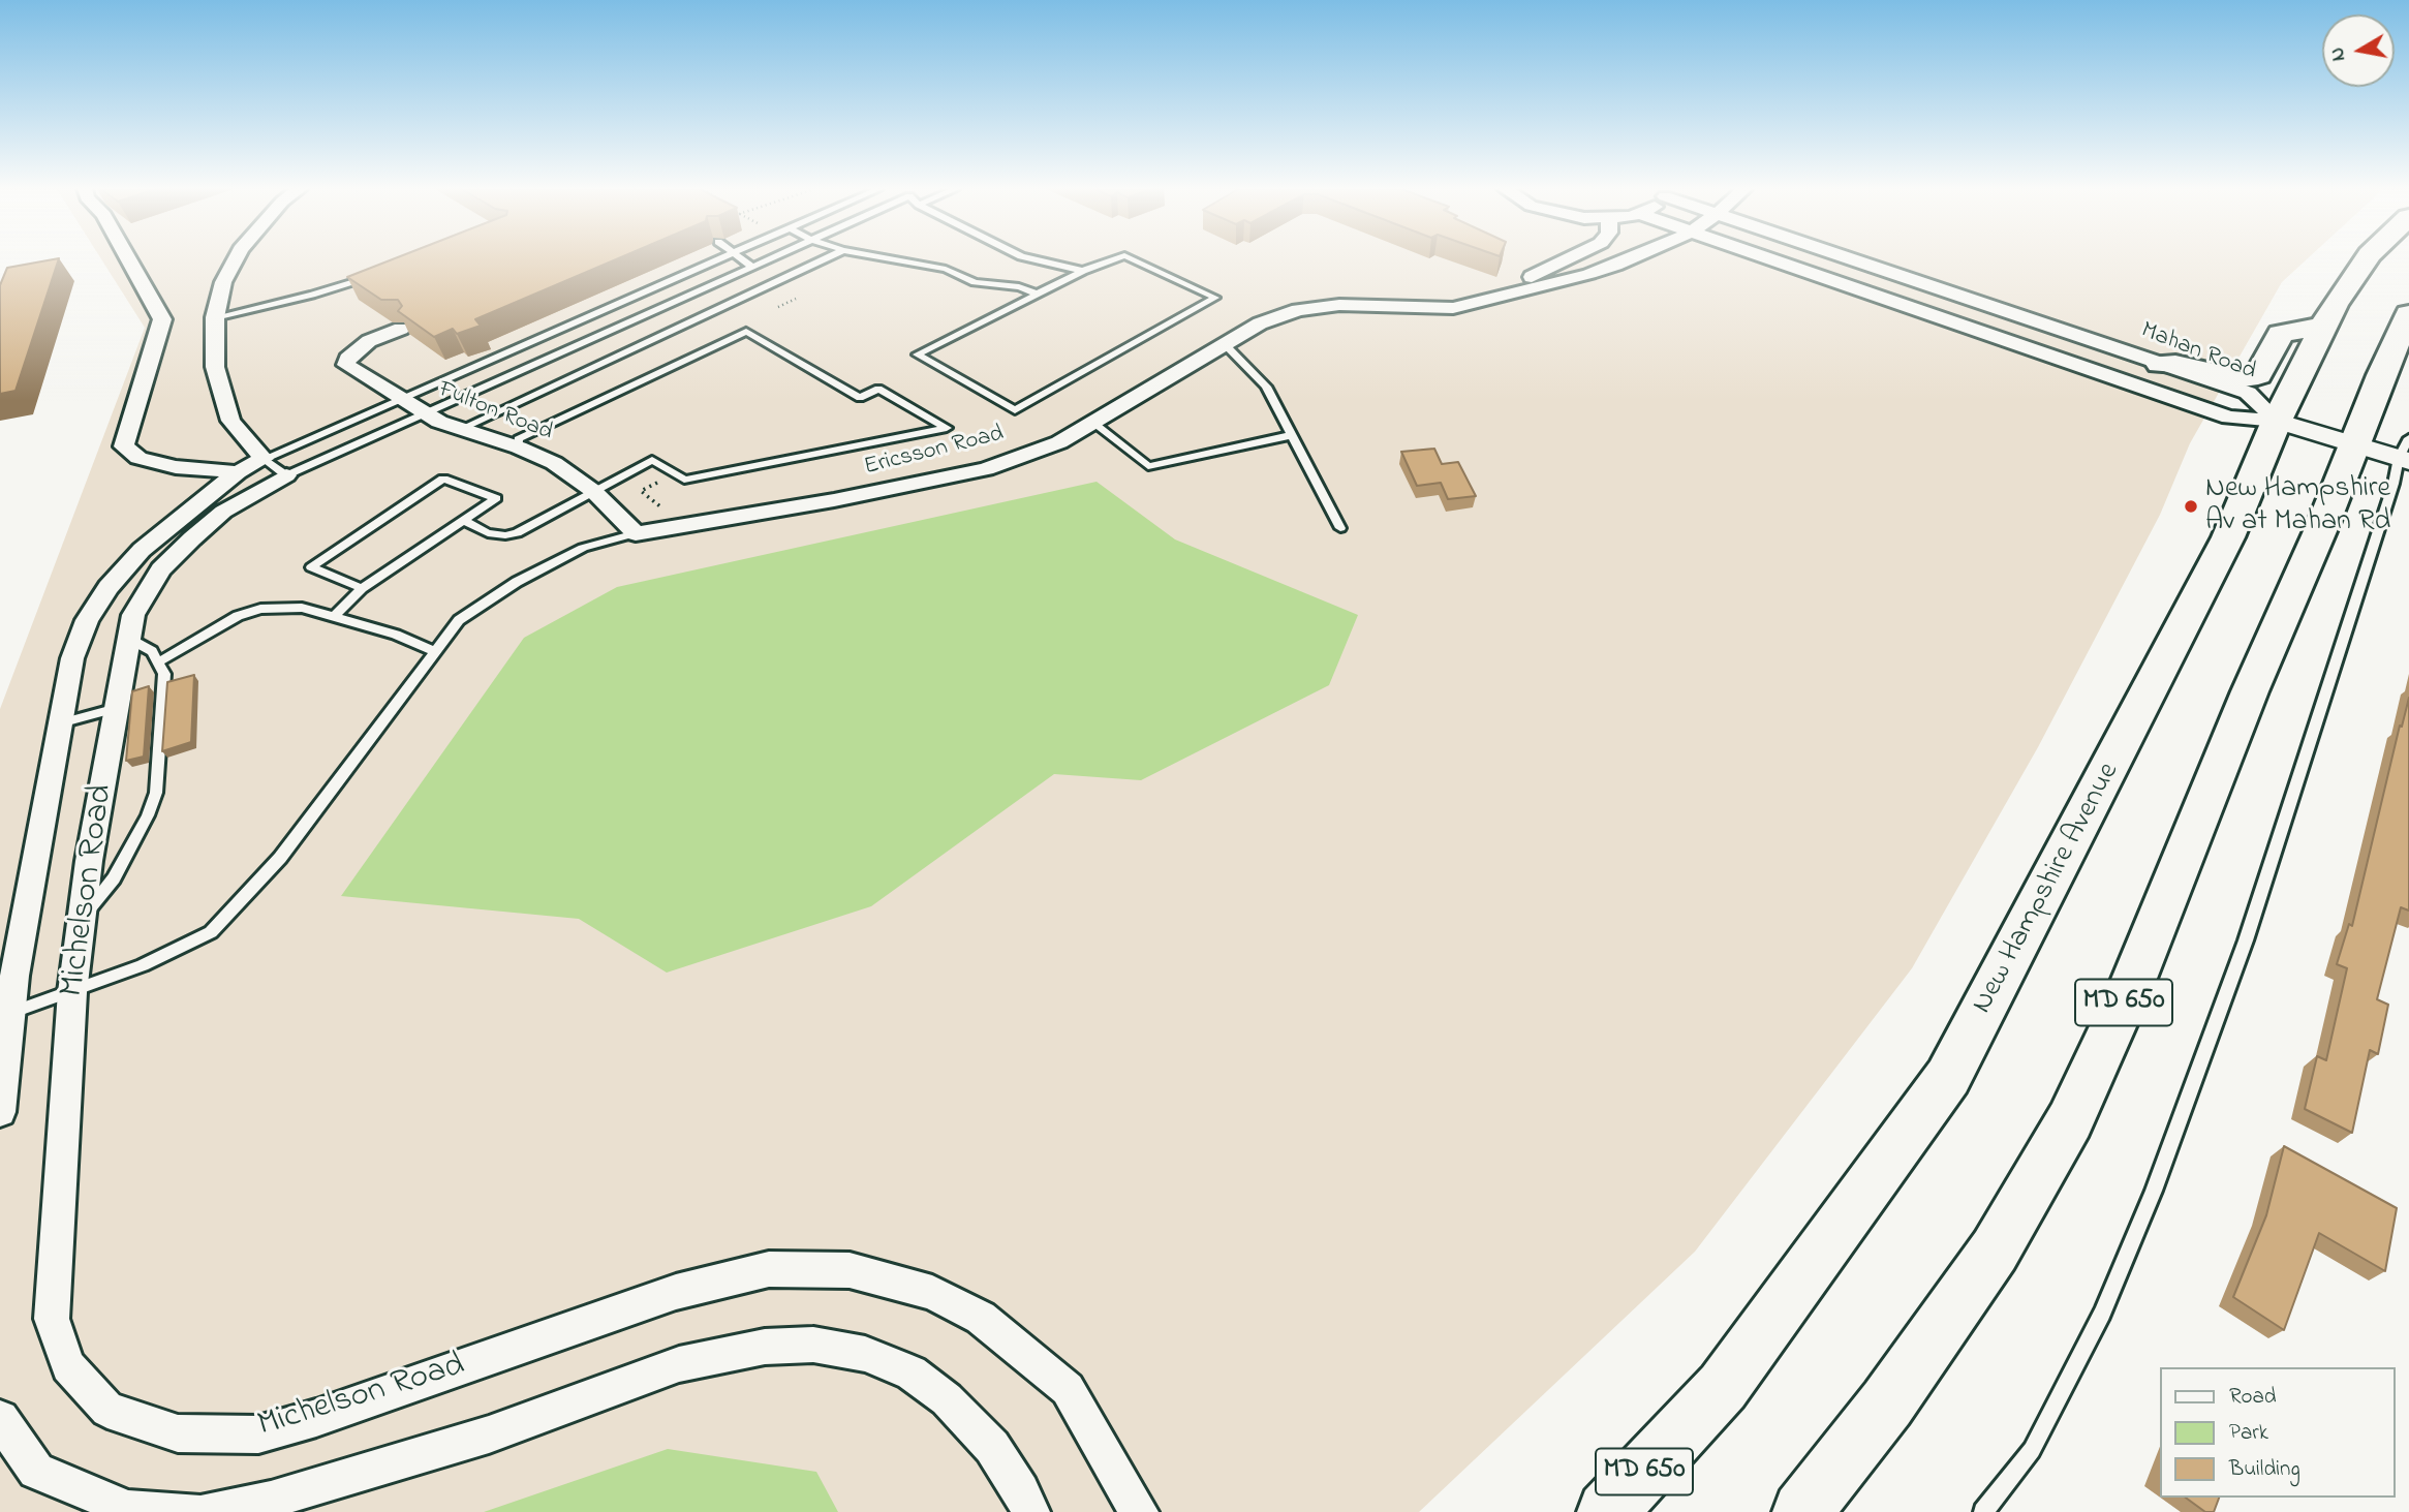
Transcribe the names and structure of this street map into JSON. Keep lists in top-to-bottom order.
{
  "streets": {
    "main road": ["New Hampshire Avenue", "MD 650"],
    "street": [
      "Mahan Road",
      "Fulton Road",
      "Ericsson Road",
      "Michelson Road"
    ]
  },
  "crossings": [
    ["Mahan Road", "New Hampshire Avenue"],
    ["Fulton Road", "Ericsson Road"]
  ],
  "places": ["New Hampshire Av at Mahan Rd"],
  "legend": ["Road", "Park", "Building"],
  "north": "left"
}
